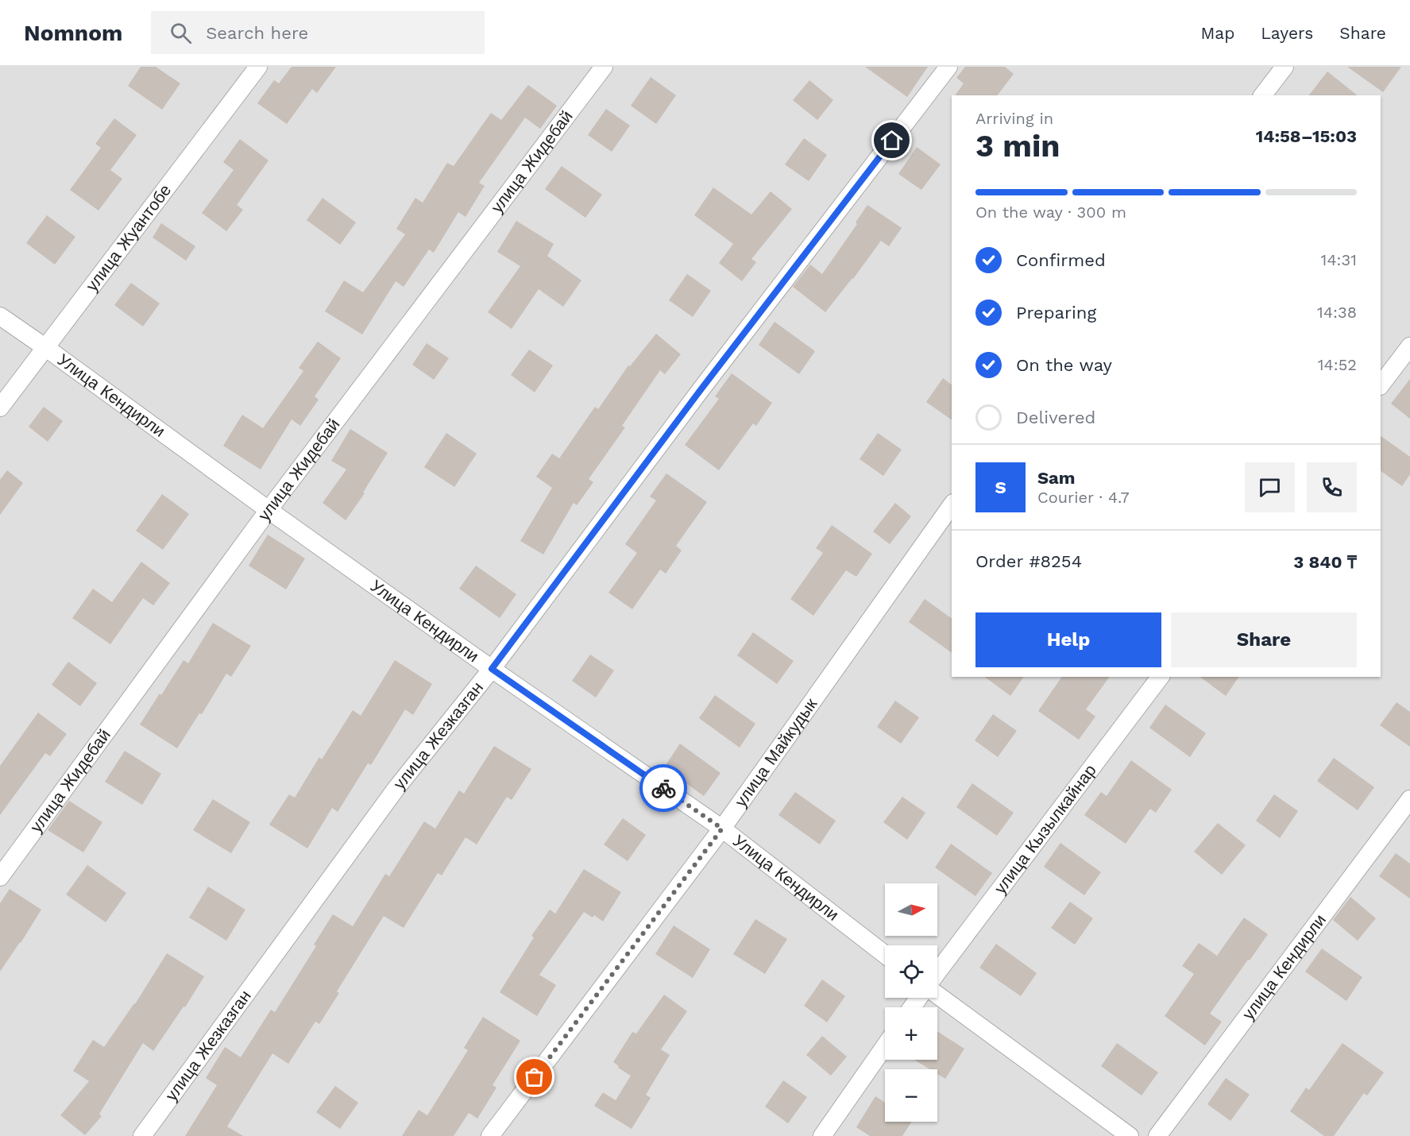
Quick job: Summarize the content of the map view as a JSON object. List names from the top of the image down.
{
  "streets": {
    "street": [
      "улица Жидебай",
      "улица Жуантобе",
      "Улица Кендирли",
      "улица Жезказган",
      "улица Майкудык",
      "улица Кызылкайнар",
      "улица Кендирли"
    ]
  },
  "crossings": [
    ["улица Жидебай", "Улица Кендирли"],
    ["улица Жуантобе", "Улица Кендирли"],
    ["Улица Кендирли", "улица Жезказган"],
    ["Улица Кендирли", "улица Майкудык"]
  ],
  "north": "right",
  "page": {
    "header": "Nomnom",
    "search": "Search here",
    "nav": ["Map", "Layers", "Share"],
    "heading": ["3 min", "Arriving in", "14:58–15:03"],
    "panel": [
      "Sam",
      "Courier · 4.7",
      "Order #8254",
      "3 840 ₸"
    ],
    "bar": "On the way · 300 m",
    "list": [
      ["Confirmed", "14:31"],
      ["Preparing", "14:38"],
      ["On the way", "14:52"],
      "Delivered"
    ],
    "round": "S",
    "buttons": ["Help", "Share"],
    "map_buttons": ["+", "−"]
  }
}
